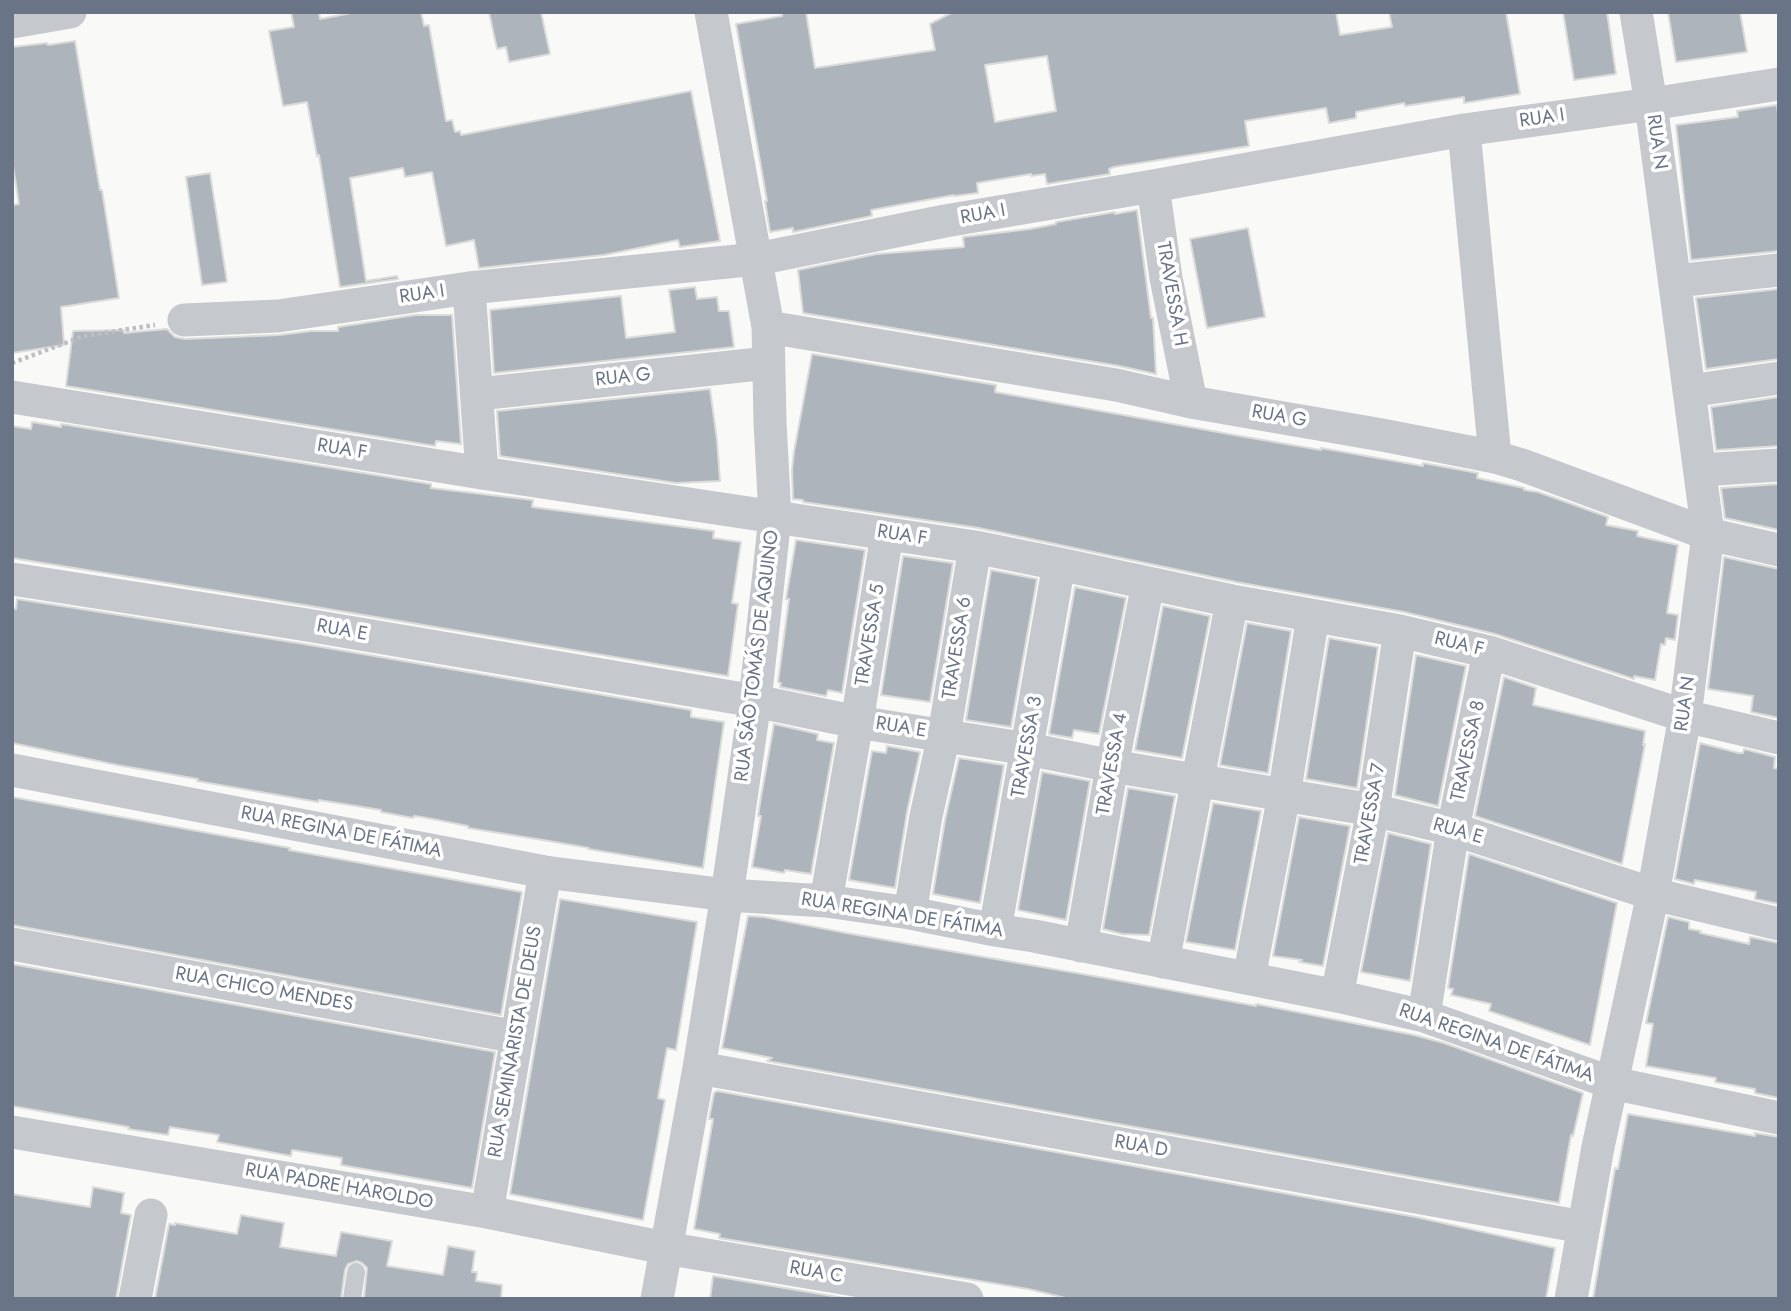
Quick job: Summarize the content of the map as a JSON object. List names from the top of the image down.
{
  "streets": {
    "street": [
      "RUA I",
      "RUA N",
      "TRAVESSA H",
      "RUA G",
      "RUA F",
      "RUA E",
      "TRAVESSA 5",
      "TRAVESSA 6",
      "RUA SÃO TOMÁS DE AQUINO",
      "TRAVESSA 3",
      "TRAVESSA 8",
      "TRAVESSA 4",
      "TRAVESSA 7",
      "RUA REGINA DE FÁTIMA",
      "RUA CHICO MENDES",
      "RUA SEMINARISTA DE DEUS",
      "RUA D",
      "RUA PADRE HAROLDO",
      "RUA C"
    ]
  },
  "crossings": [
    ["RUA I", "RUA N"],
    ["RUA I", "TRAVESSA H"],
    ["RUA I", "RUA SÃO TOMÁS DE AQUINO"],
    ["RUA N", "RUA G"],
    ["RUA N", "RUA F"],
    ["RUA N", "RUA E"],
    ["RUA N", "RUA REGINA DE FÁTIMA"],
    ["RUA N", "RUA D"],
    ["TRAVESSA H", "RUA G"],
    ["RUA G", "RUA SÃO TOMÁS DE AQUINO"],
    ["RUA F", "TRAVESSA 5"],
    ["RUA F", "TRAVESSA 6"],
    ["RUA F", "RUA SÃO TOMÁS DE AQUINO"],
    ["RUA F", "TRAVESSA 3"],
    ["RUA F", "TRAVESSA 8"],
    ["RUA F", "TRAVESSA 4"],
    ["RUA F", "TRAVESSA 7"],
    ["RUA E", "TRAVESSA 5"],
    ["RUA E", "TRAVESSA 6"],
    ["RUA E", "RUA SÃO TOMÁS DE AQUINO"],
    ["RUA E", "TRAVESSA 3"],
    ["RUA E", "TRAVESSA 8"],
    ["RUA E", "TRAVESSA 4"],
    ["RUA E", "TRAVESSA 7"],
    ["TRAVESSA 5", "RUA REGINA DE FÁTIMA"],
    ["TRAVESSA 6", "RUA REGINA DE FÁTIMA"],
    ["RUA SÃO TOMÁS DE AQUINO", "RUA REGINA DE FÁTIMA"],
    ["RUA SÃO TOMÁS DE AQUINO", "RUA D"],
    ["RUA SÃO TOMÁS DE AQUINO", "RUA PADRE HAROLDO"],
    ["RUA SÃO TOMÁS DE AQUINO", "RUA C"],
    ["TRAVESSA 3", "RUA REGINA DE FÁTIMA"],
    ["TRAVESSA 8", "RUA REGINA DE FÁTIMA"],
    ["TRAVESSA 4", "RUA REGINA DE FÁTIMA"],
    ["TRAVESSA 7", "RUA REGINA DE FÁTIMA"],
    ["RUA REGINA DE FÁTIMA", "RUA SEMINARISTA DE DEUS"],
    ["RUA CHICO MENDES", "RUA SEMINARISTA DE DEUS"],
    ["RUA SEMINARISTA DE DEUS", "RUA PADRE HAROLDO"],
    ["RUA PADRE HAROLDO", "RUA C"]
  ]
}
